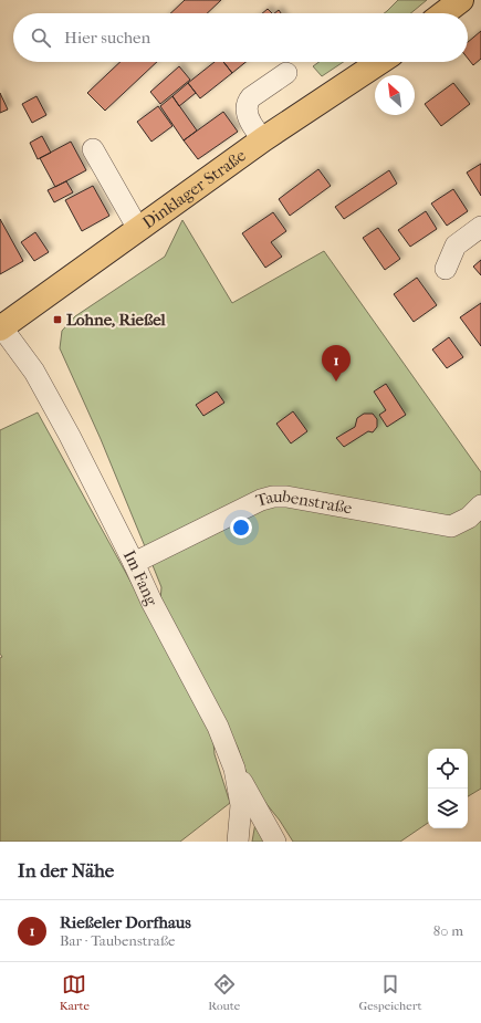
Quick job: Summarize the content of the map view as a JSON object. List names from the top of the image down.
{
  "streets": {
    "main road": ["Dinklager Straße"],
    "street": ["Taubenstraße", "Im Fang"]
  },
  "crossings": [
    ["Dinklager Straße", "Im Fang"],
    ["Taubenstraße", "Im Fang"]
  ],
  "places": {
    "transit": ["Lohne, Rießel"]
  },
  "north": "top left",
  "page": {
    "search": "Hier suchen",
    "pins": "1",
    "heading": "In der Nähe",
    "list": [
      {
        "mark": "1",
        "name": "Rießeler Dorfhaus",
        "note": "Bar · Taubenstraße",
        "value": "80 m"
      }
    ],
    "nav": ["Karte", "Route", "Gespeichert"]
  }
}
